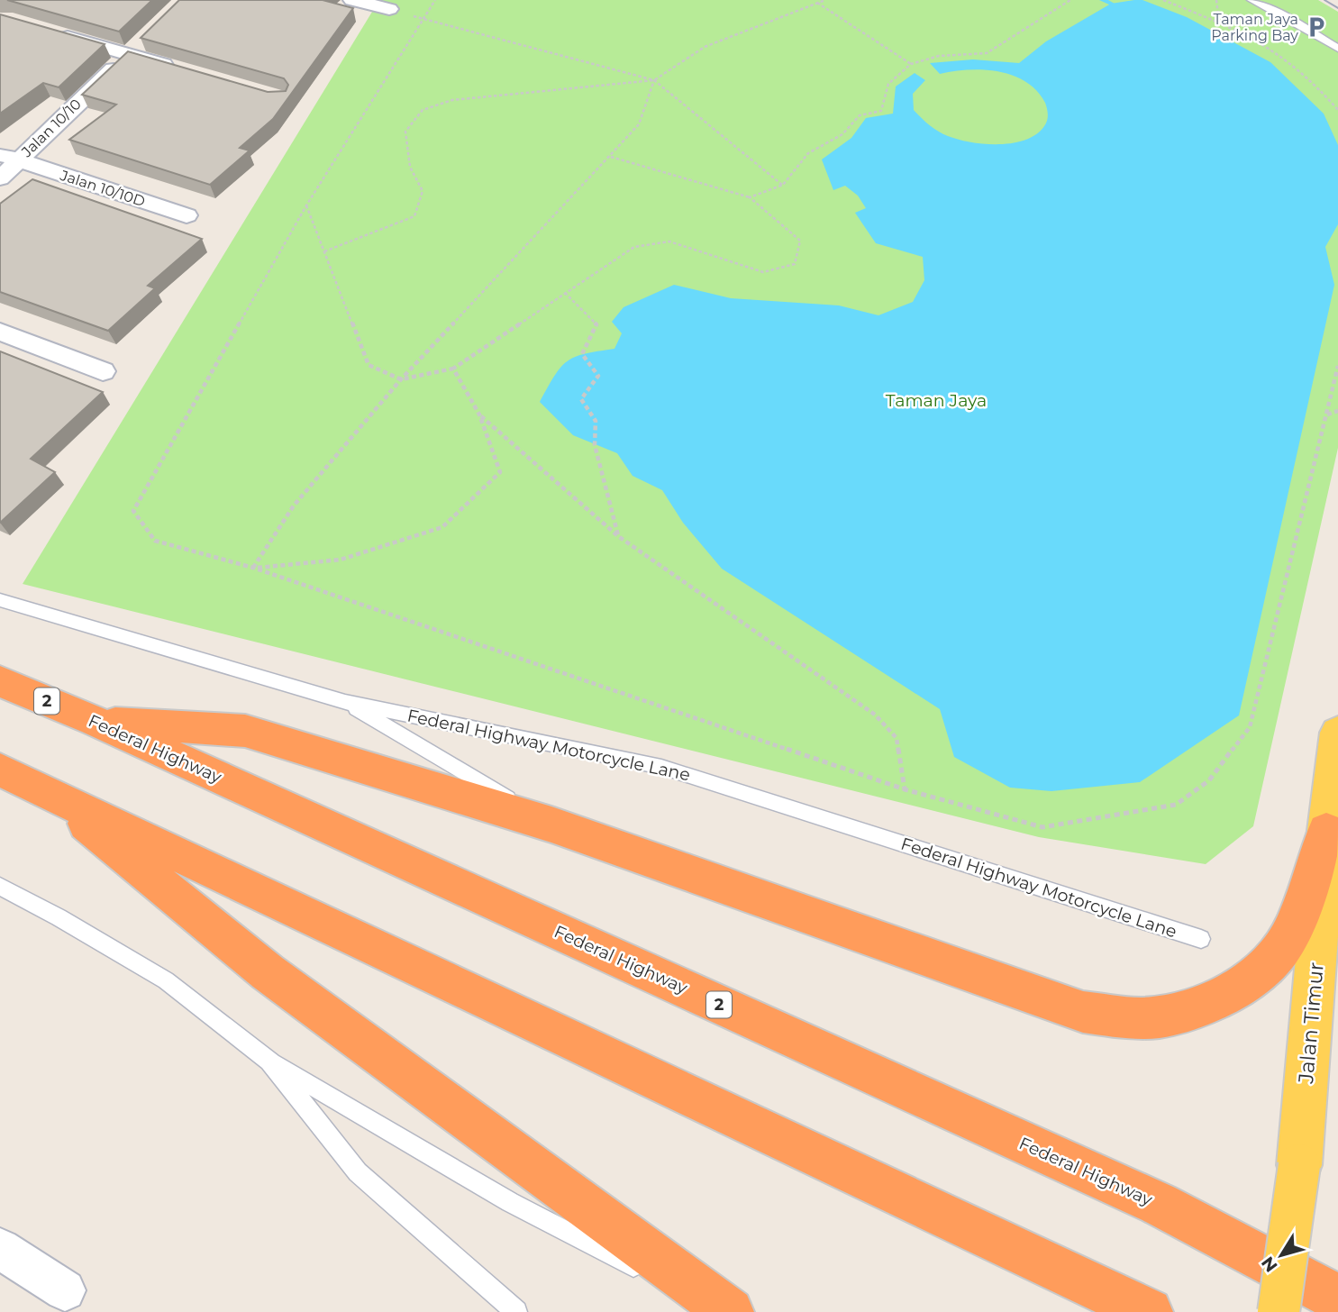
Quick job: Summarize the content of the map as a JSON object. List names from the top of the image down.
{
  "streets": {
    "highway": ["2", "Federal Highway"],
    "main road": ["Jalan Timur"],
    "street": ["Jalan 10/10", "Jalan 10/10D"],
    "lane": ["Federal Highway Motorcycle Lane"]
  },
  "crossings": [
    ["Jalan 10/10", "Jalan 10/10D"]
  ],
  "parks": ["Taman Jaya"],
  "places": {
    "parking": ["Taman Jaya Parking Bay"]
  },
  "north": "bottom left"
}
